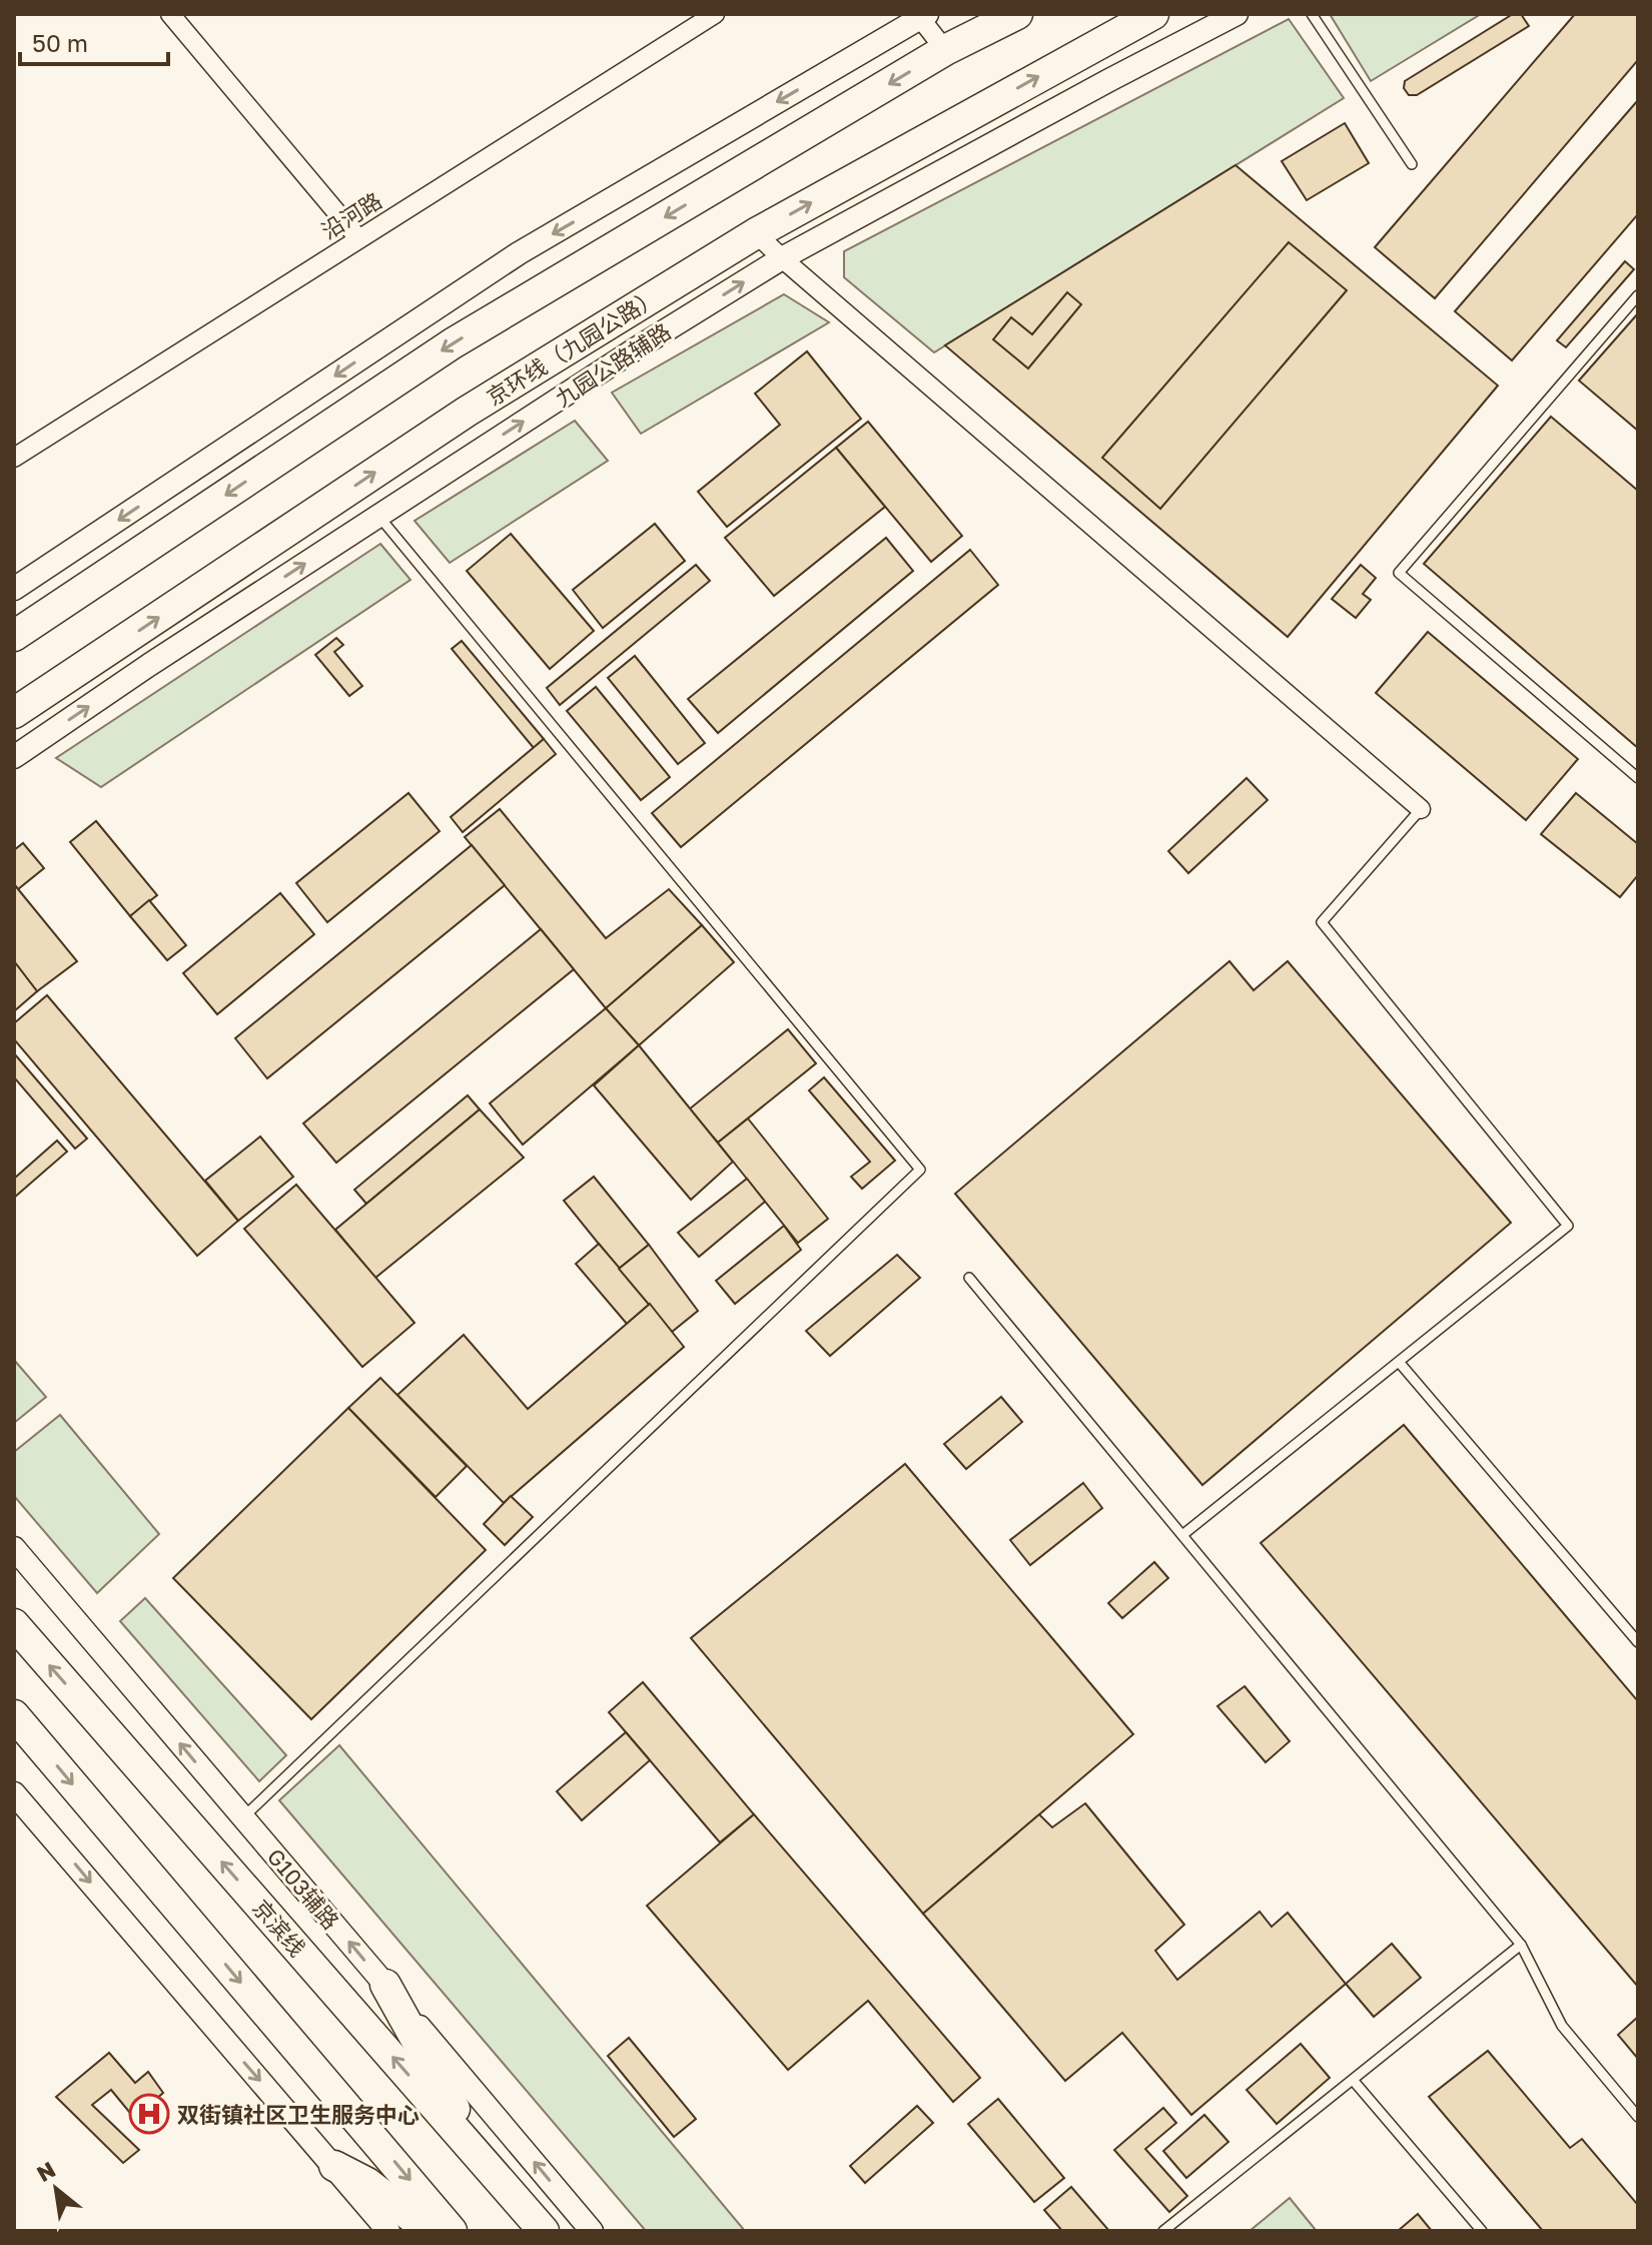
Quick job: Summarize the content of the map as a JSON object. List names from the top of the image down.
{
  "streets": {
    "highway": ["京环线（九园公路）", "京滨线"],
    "street": ["沿河路", "九园公路辅路", "G103辅路"]
  },
  "places": {
    "hospital": ["双街镇社区卫生服务中心"]
  },
  "scale_bar": "50 m",
  "north": "top left"
}
